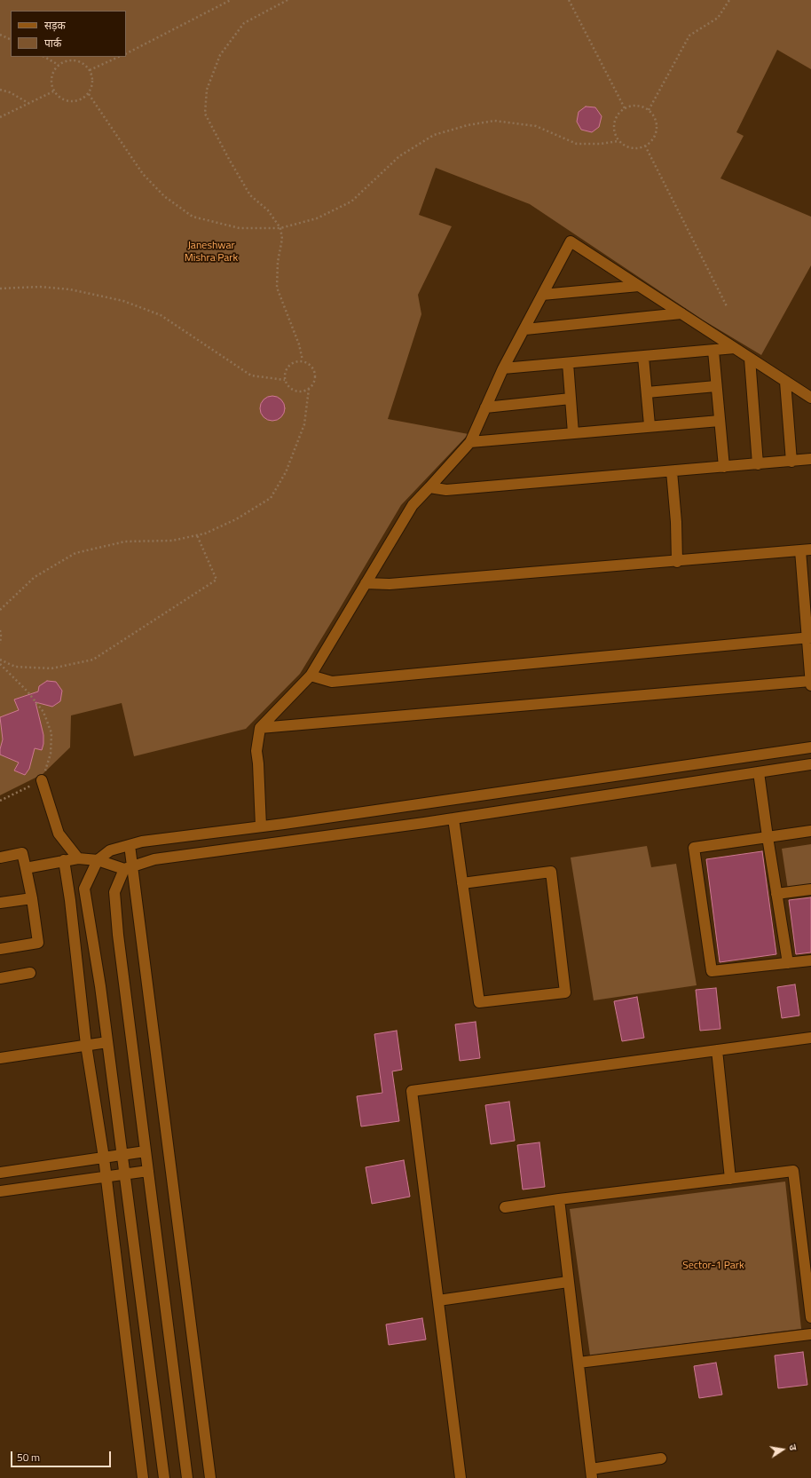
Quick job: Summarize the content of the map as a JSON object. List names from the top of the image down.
{
  "parks": ["Janeshwar Mishra Park", "Sector-1 Park"],
  "legend": ["सड़क", "पार्क"],
  "scale_bar": "50 m",
  "north": "right"
}
